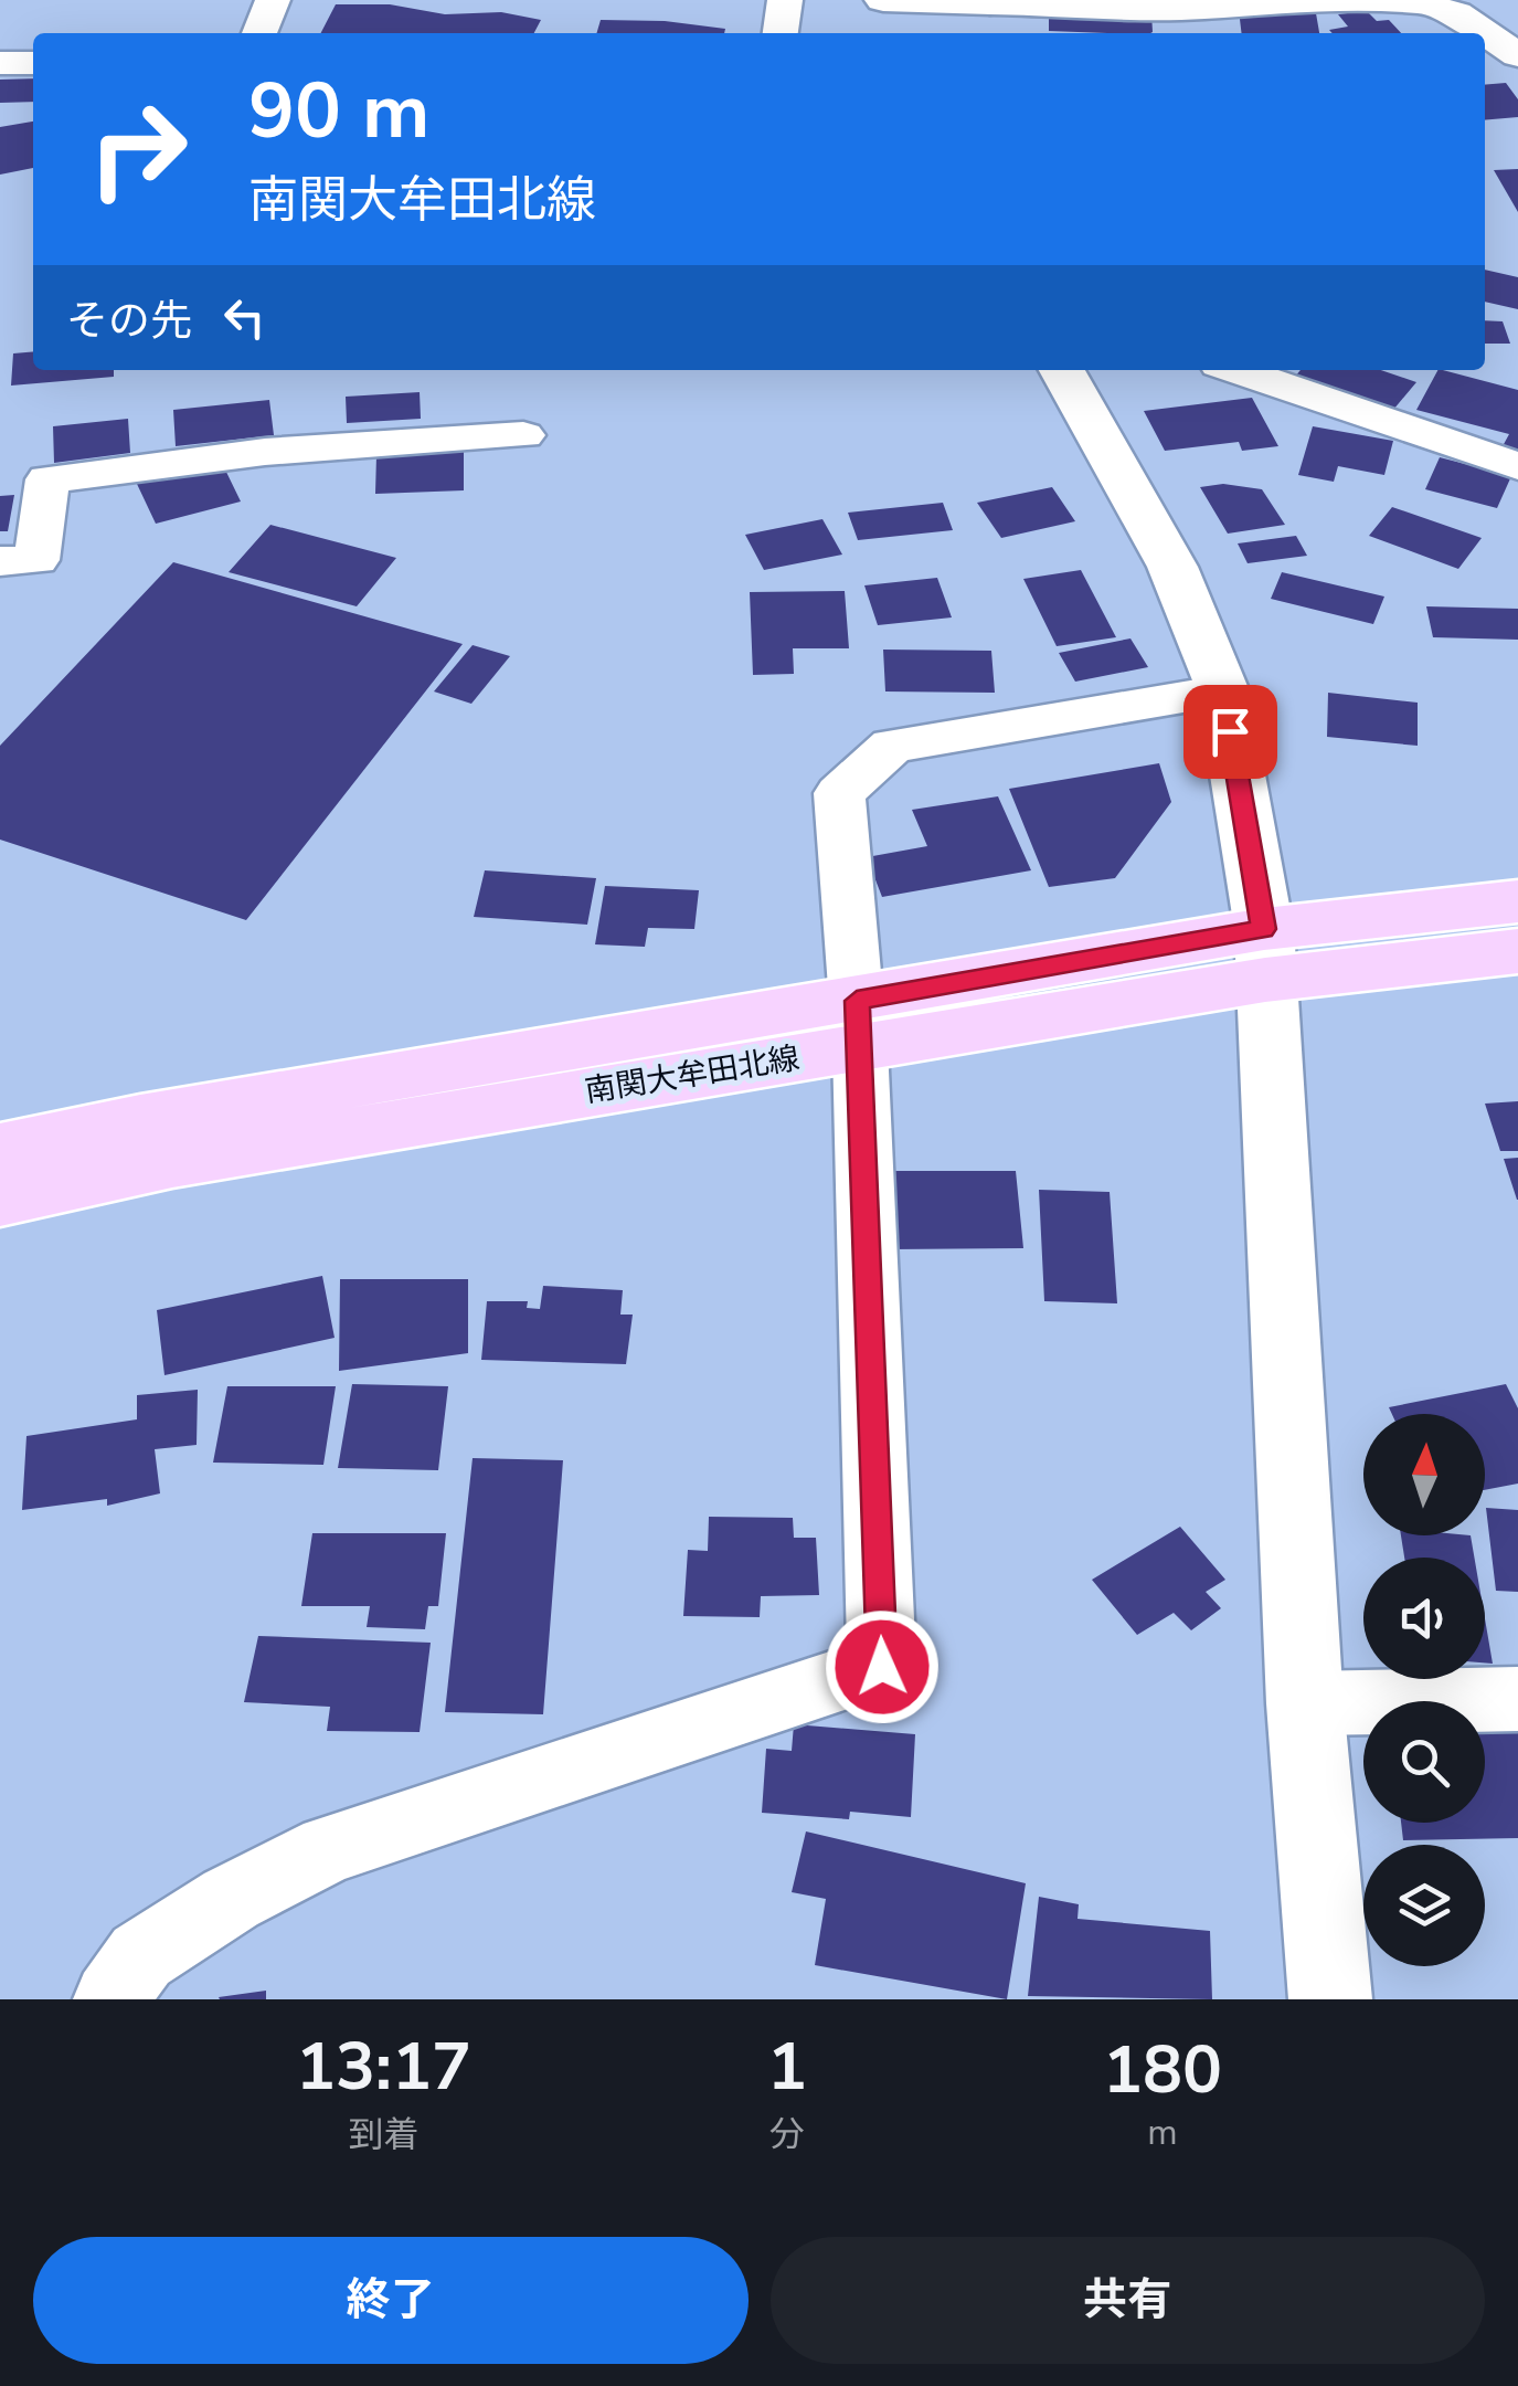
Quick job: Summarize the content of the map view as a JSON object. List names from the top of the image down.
{
  "streets": {
    "main road": ["南関大牟田北線"]
  },
  "north": "top",
  "page": {
    "turn": ["90 m", "南関大牟田北線"],
    "then": "その先",
    "eta": [
      "13:17",
      "到着",
      "1",
      "分",
      "180",
      "m"
    ],
    "buttons": ["終了", "共有"]
  }
}
